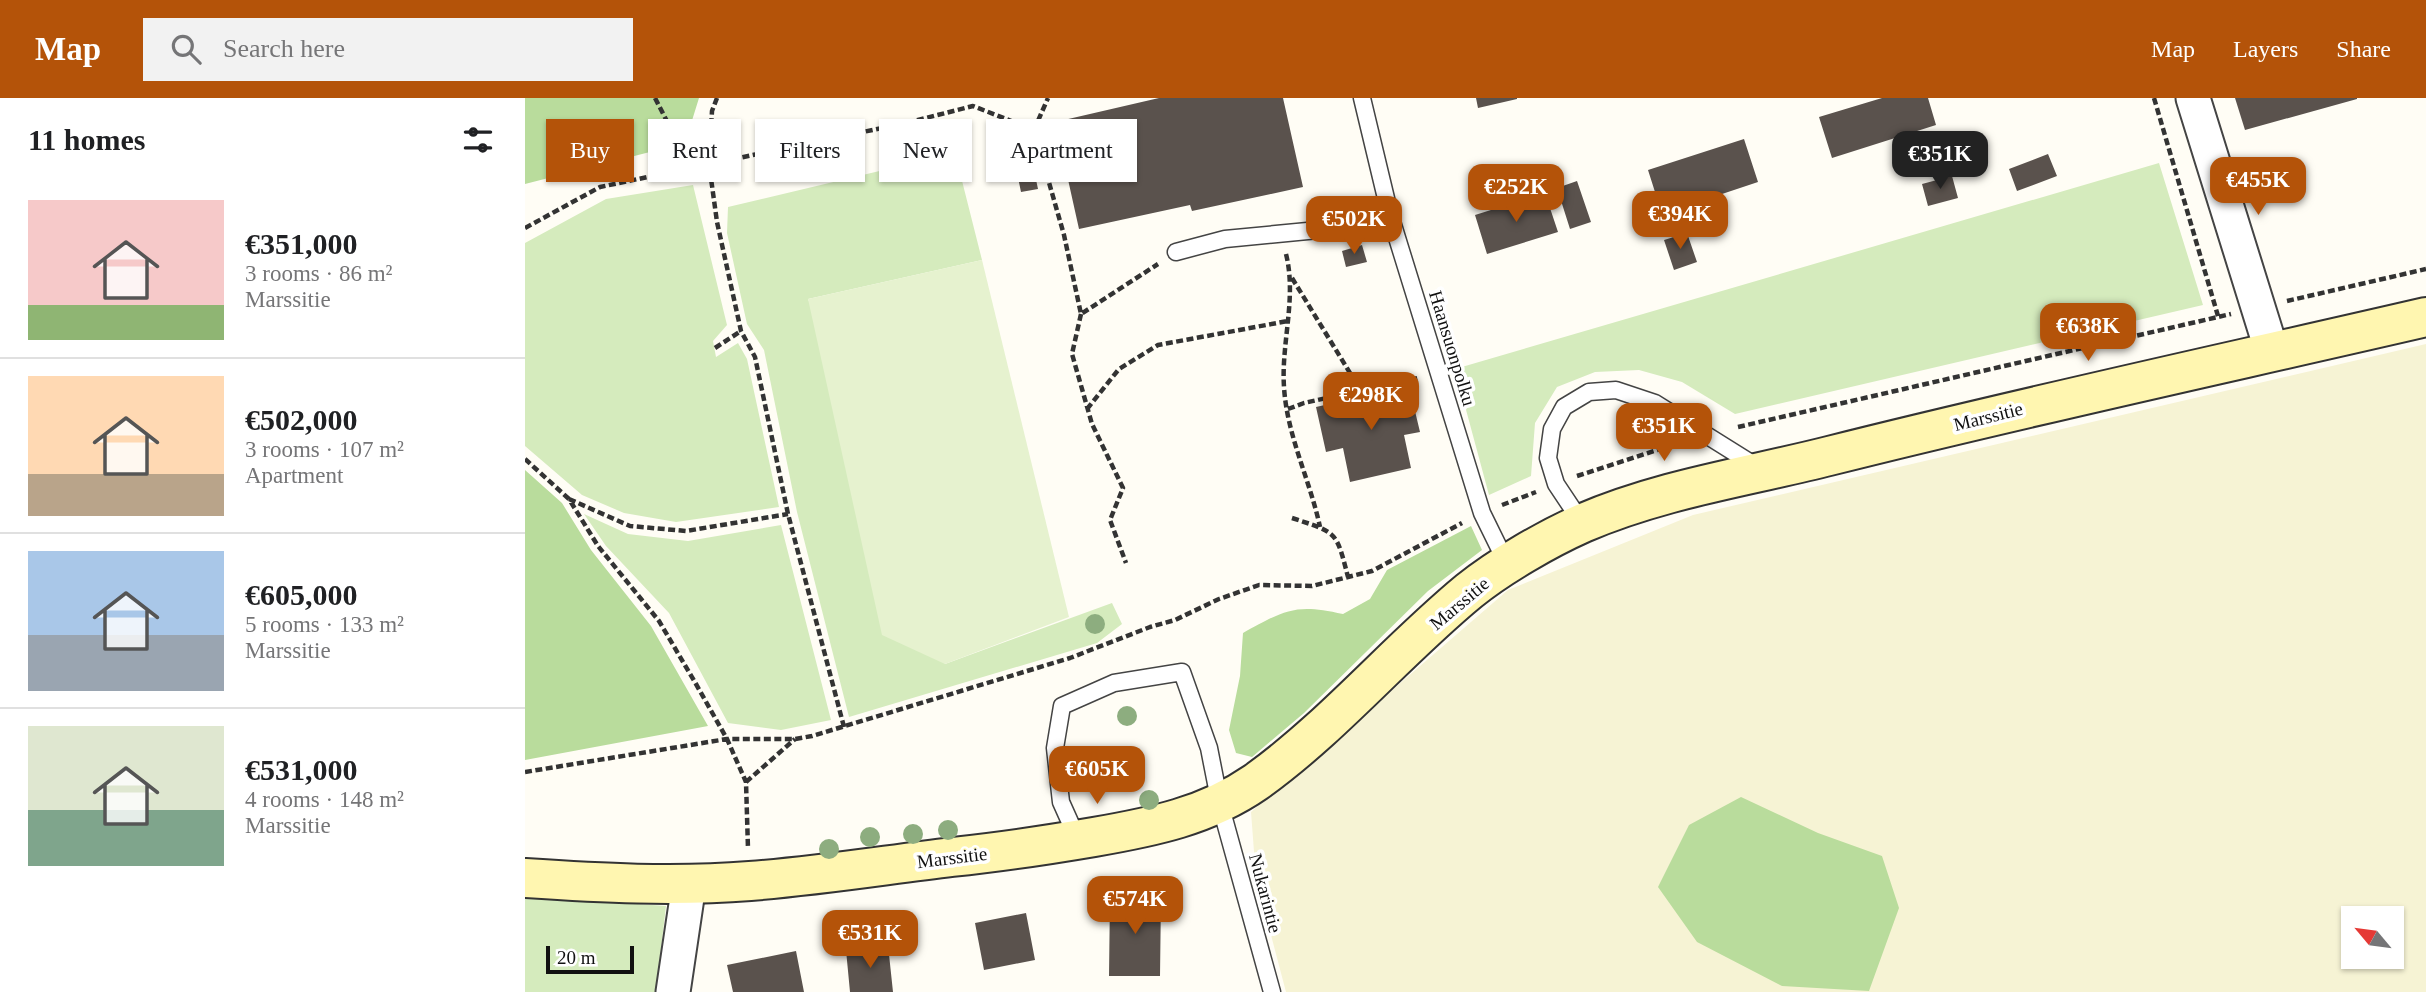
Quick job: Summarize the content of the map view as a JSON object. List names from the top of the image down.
{
  "streets": {
    "main road": ["Marssitie"],
    "lane": ["Haansuonpolku", "Nukarintie"]
  },
  "crossings": [
    ["Haansuonpolku", "Marssitie"],
    ["Marssitie", "Nukarintie"]
  ],
  "scale_bar": "20 m",
  "north": "top left",
  "page": {
    "header": "Map",
    "search": "Search here",
    "nav": ["Map", "Layers", "Share"],
    "heading": "11 homes",
    "chip": [
      "Buy",
      "Rent",
      "Filters",
      "New",
      "Apartment"
    ],
    "price": [
      "€351K",
      "€455K",
      "€252K",
      "€394K",
      "€502K",
      "€638K",
      "€298K",
      "€351K",
      "€605K",
      "€574K",
      "€531K"
    ],
    "list": [
      {
        "name": "€351,000",
        "note": "3 rooms · 86 m² · Marssitie"
      },
      {
        "name": "€502,000",
        "note": "3 rooms · 107 m² · Apartment"
      },
      {
        "name": "€605,000",
        "note": "5 rooms · 133 m² · Marssitie"
      },
      {
        "name": "€531,000",
        "note": "4 rooms · 148 m² · Marssitie"
      }
    ],
    "scale": "20 m"
  }
}
